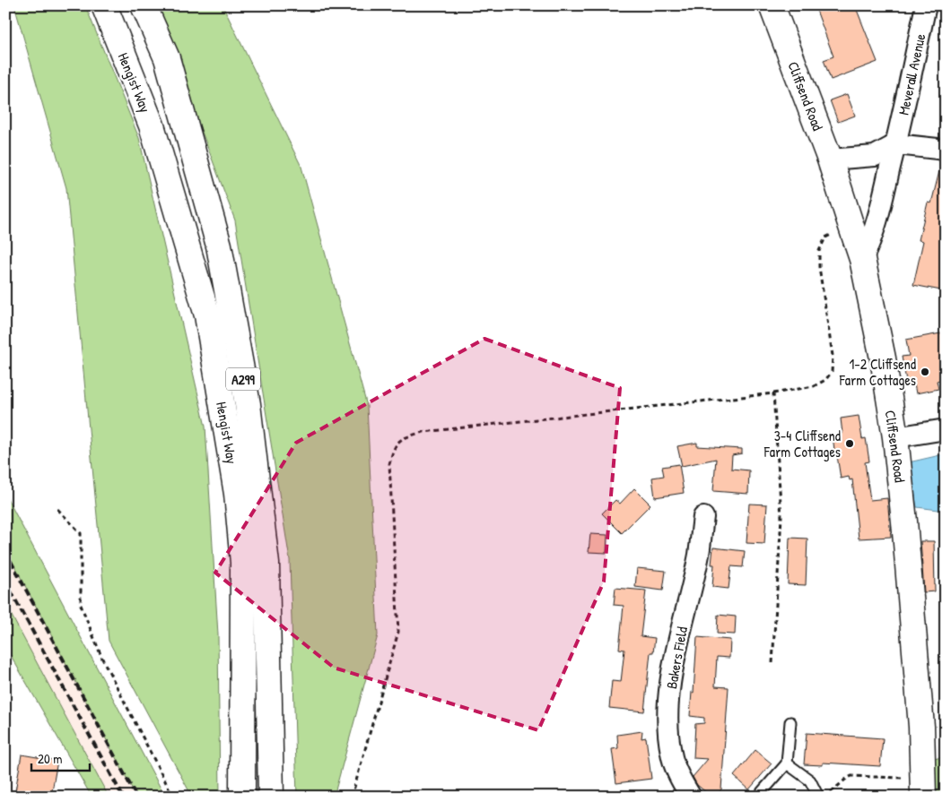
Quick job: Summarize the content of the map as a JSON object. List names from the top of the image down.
{
  "streets": {
    "main road": ["Hengist Way", "Cliffsend Road", "A299"],
    "street": ["Meverall Avenue", "Bakers Field"]
  },
  "crossings": [
    ["Meverall Avenue", "Cliffsend Road"]
  ],
  "places": ["1-2 Cliffsend Farm Cottages", "3-4 Cliffsend Farm Cottages"],
  "scale_bar": "20 m"
}
